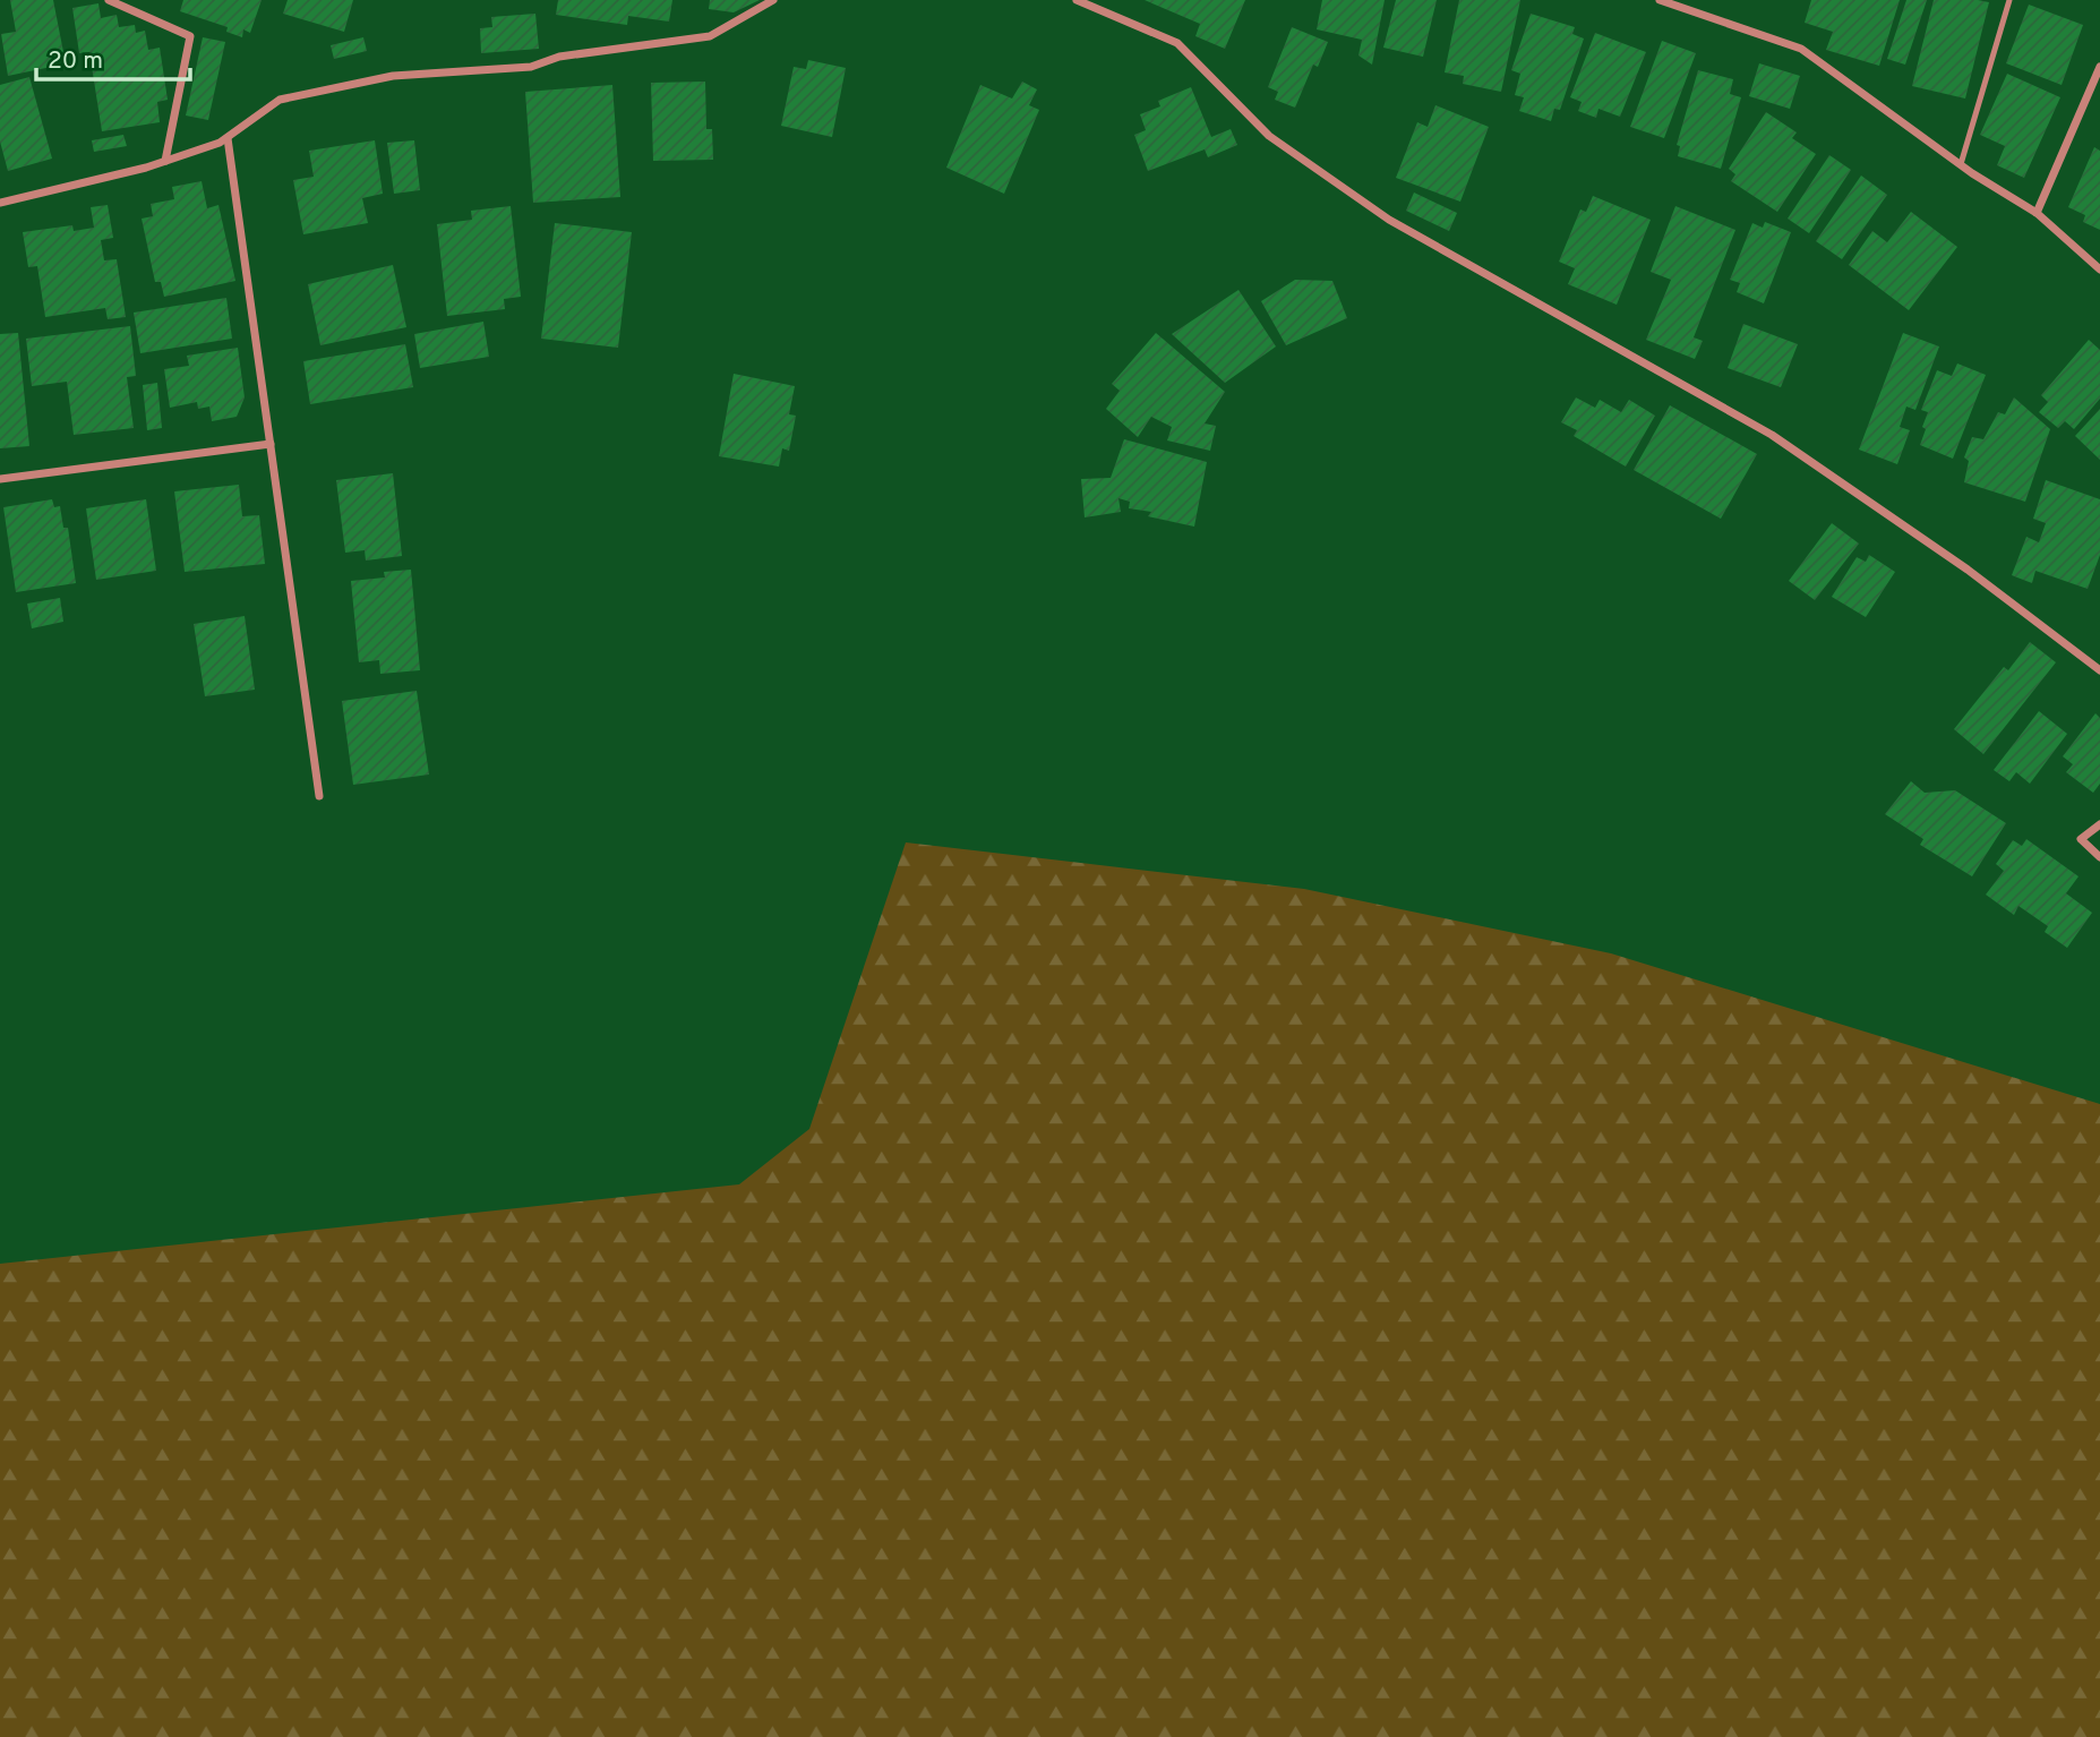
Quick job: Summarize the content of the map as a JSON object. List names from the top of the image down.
{
  "scale_bar": "20 m"
}
